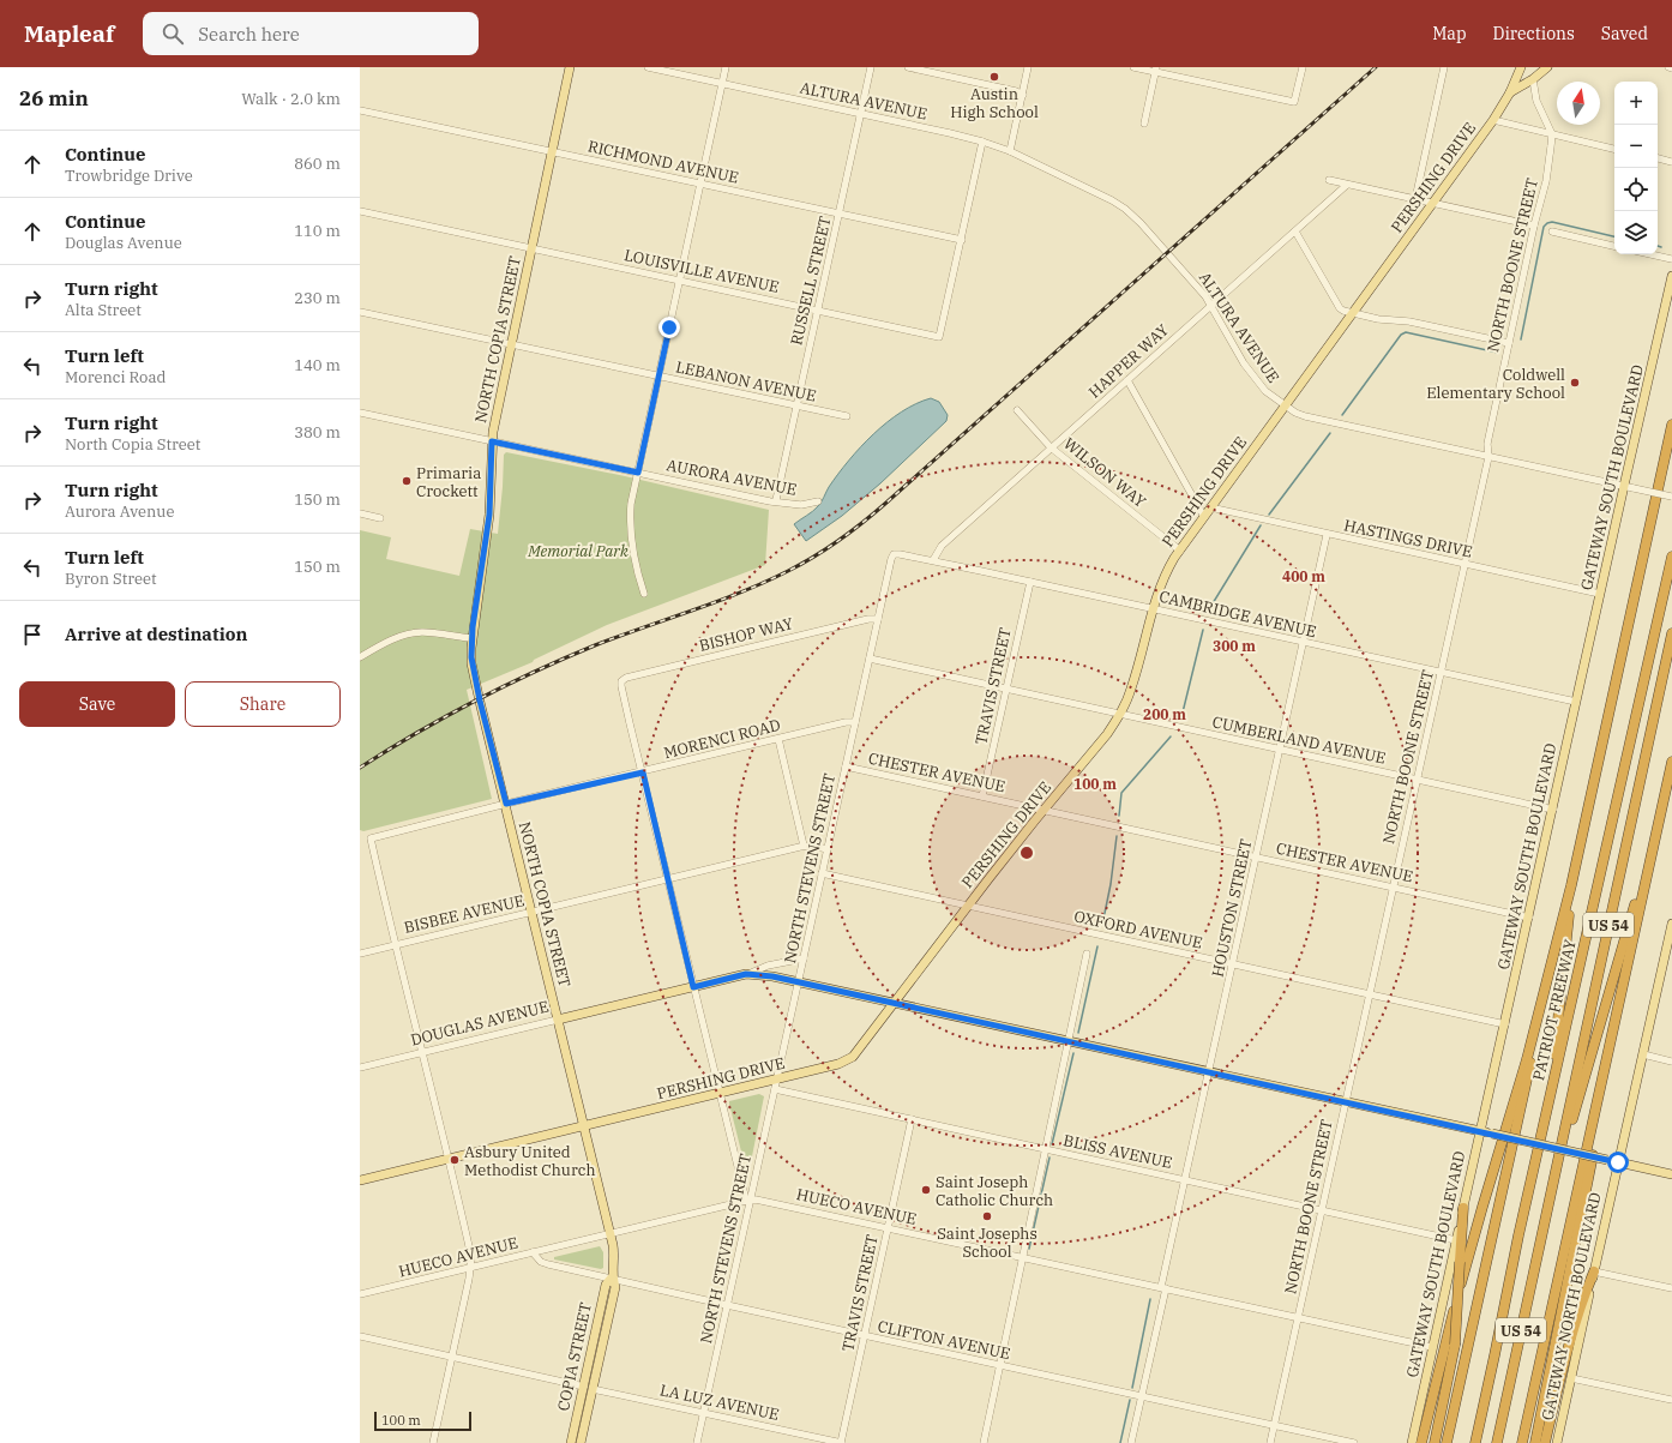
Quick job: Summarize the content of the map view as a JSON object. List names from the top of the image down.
{
  "streets": {
    "highway": ["US 54", "PATRIOT FREEWAY"],
    "main road": [
      "PERSHING DRIVE",
      "NORTH COPIA STREET",
      "GATEWAY SOUTH BOULEVARD",
      "DOUGLAS AVENUE",
      "GATEWAY NORTH BOULEVARD",
      "COPIA STREET"
    ],
    "street": [
      "ALTURA AVENUE",
      "RICHMOND AVENUE",
      "NORTH BOONE STREET",
      "LOUISVILLE AVENUE",
      "RUSSELL STREET",
      "HAPPER WAY",
      "LEBANON AVENUE",
      "WILSON WAY",
      "AURORA AVENUE",
      "HASTINGS DRIVE",
      "CAMBRIDGE AVENUE",
      "BISHOP WAY",
      "TRAVIS STREET",
      "MORENCI ROAD",
      "CUMBERLAND AVENUE",
      "CHESTER AVENUE",
      "NORTH STEVENS STREET",
      "HOUSTON STREET",
      "BISBEE AVENUE",
      "OXFORD AVENUE",
      "BLISS AVENUE",
      "HUECO AVENUE",
      "CLIFTON AVENUE",
      "LA LUZ AVENUE"
    ]
  },
  "crossings": [
    ["ALTURA AVENUE", "PERSHING DRIVE"],
    ["ALTURA AVENUE", "NORTH BOONE STREET"],
    ["ALTURA AVENUE", "RUSSELL STREET"],
    ["ALTURA AVENUE", "HAPPER WAY"],
    ["ALTURA AVENUE", "GATEWAY SOUTH BOULEVARD"],
    ["RICHMOND AVENUE", "LOUISVILLE AVENUE"],
    ["RICHMOND AVENUE", "RUSSELL STREET"],
    ["RICHMOND AVENUE", "NORTH COPIA STREET"],
    ["PERSHING DRIVE", "NORTH COPIA STREET"],
    ["PERSHING DRIVE", "WILSON WAY"],
    ["PERSHING DRIVE", "HASTINGS DRIVE"],
    ["PERSHING DRIVE", "CAMBRIDGE AVENUE"],
    ["PERSHING DRIVE", "CUMBERLAND AVENUE"],
    ["PERSHING DRIVE", "CHESTER AVENUE"],
    ["PERSHING DRIVE", "NORTH STEVENS STREET"],
    ["PERSHING DRIVE", "OXFORD AVENUE"],
    ["PERSHING DRIVE", "DOUGLAS AVENUE"],
    ["PERSHING DRIVE", "COPIA STREET"],
    ["NORTH BOONE STREET", "HASTINGS DRIVE"],
    ["NORTH BOONE STREET", "CAMBRIDGE AVENUE"],
    ["NORTH BOONE STREET", "CUMBERLAND AVENUE"],
    ["NORTH BOONE STREET", "CHESTER AVENUE"],
    ["NORTH BOONE STREET", "OXFORD AVENUE"],
    ["NORTH BOONE STREET", "DOUGLAS AVENUE"],
    ["NORTH BOONE STREET", "BLISS AVENUE"],
    ["NORTH BOONE STREET", "HUECO AVENUE"],
    ["NORTH BOONE STREET", "CLIFTON AVENUE"],
    ["LOUISVILLE AVENUE", "RUSSELL STREET"],
    ["LOUISVILLE AVENUE", "NORTH COPIA STREET"],
    ["RUSSELL STREET", "LEBANON AVENUE"],
    ["RUSSELL STREET", "AURORA AVENUE"],
    ["NORTH COPIA STREET", "LEBANON AVENUE"],
    ["NORTH COPIA STREET", "AURORA AVENUE"],
    ["NORTH COPIA STREET", "MORENCI ROAD"],
    ["NORTH COPIA STREET", "BISBEE AVENUE"],
    ["NORTH COPIA STREET", "DOUGLAS AVENUE"],
    ["NORTH COPIA STREET", "COPIA STREET"],
    ["HAPPER WAY", "WILSON WAY"],
    ["HAPPER WAY", "CAMBRIDGE AVENUE"],
    ["GATEWAY SOUTH BOULEVARD", "HASTINGS DRIVE"],
    ["GATEWAY SOUTH BOULEVARD", "CAMBRIDGE AVENUE"],
    ["GATEWAY SOUTH BOULEVARD", "CUMBERLAND AVENUE"],
    ["GATEWAY SOUTH BOULEVARD", "CHESTER AVENUE"],
    ["GATEWAY SOUTH BOULEVARD", "OXFORD AVENUE"],
    ["GATEWAY SOUTH BOULEVARD", "DOUGLAS AVENUE"],
    ["GATEWAY SOUTH BOULEVARD", "BLISS AVENUE"],
    ["GATEWAY SOUTH BOULEVARD", "HUECO AVENUE"],
    ["HASTINGS DRIVE", "HOUSTON STREET"],
    ["CAMBRIDGE AVENUE", "TRAVIS STREET"],
    ["CAMBRIDGE AVENUE", "NORTH STEVENS STREET"],
    ["CAMBRIDGE AVENUE", "HOUSTON STREET"],
    ["BISHOP WAY", "MORENCI ROAD"],
    ["BISHOP WAY", "NORTH STEVENS STREET"],
    ["TRAVIS STREET", "CUMBERLAND AVENUE"],
    ["TRAVIS STREET", "CHESTER AVENUE"],
    ["TRAVIS STREET", "BLISS AVENUE"],
    ["TRAVIS STREET", "HUECO AVENUE"],
    ["TRAVIS STREET", "CLIFTON AVENUE"],
    ["TRAVIS STREET", "LA LUZ AVENUE"],
    ["MORENCI ROAD", "NORTH STEVENS STREET"],
    ["MORENCI ROAD", "BISBEE AVENUE"],
    ["CUMBERLAND AVENUE", "NORTH STEVENS STREET"],
    ["CUMBERLAND AVENUE", "HOUSTON STREET"],
    ["CHESTER AVENUE", "NORTH STEVENS STREET"],
    ["CHESTER AVENUE", "HOUSTON STREET"],
    ["NORTH STEVENS STREET", "BISBEE AVENUE"],
    ["NORTH STEVENS STREET", "OXFORD AVENUE"],
    ["NORTH STEVENS STREET", "DOUGLAS AVENUE"],
    ["NORTH STEVENS STREET", "BLISS AVENUE"],
    ["NORTH STEVENS STREET", "HUECO AVENUE"],
    ["NORTH STEVENS STREET", "CLIFTON AVENUE"],
    ["NORTH STEVENS STREET", "LA LUZ AVENUE"],
    ["HOUSTON STREET", "OXFORD AVENUE"],
    ["HOUSTON STREET", "DOUGLAS AVENUE"],
    ["HOUSTON STREET", "BLISS AVENUE"],
    ["HOUSTON STREET", "HUECO AVENUE"],
    ["HOUSTON STREET", "CLIFTON AVENUE"],
    ["DOUGLAS AVENUE", "GATEWAY NORTH BOULEVARD"],
    ["HUECO AVENUE", "CLIFTON AVENUE"],
    ["HUECO AVENUE", "COPIA STREET"],
    ["CLIFTON AVENUE", "COPIA STREET"],
    ["COPIA STREET", "LA LUZ AVENUE"]
  ],
  "parks": ["Memorial Park"],
  "places": [
    "Austin High School",
    "Coldwell Elementary School",
    "Primaria Crockett",
    "Asbury United Methodist Church",
    "Saint Joseph Catholic Church",
    "Saint Josephs School"
  ],
  "scale_bar": "100 m",
  "north": "top",
  "page": {
    "header": "Mapleaf",
    "search": "Search here",
    "nav": ["Map", "Directions", "Saved"],
    "heading": ["26 min", "Walk · 2.0 km"],
    "map_buttons": ["+", "−"],
    "list": [
      ["Continue", "Trowbridge Drive", "860 m"],
      ["Continue", "Douglas Avenue", "110 m"],
      ["Turn right", "Alta Street", "230 m"],
      ["Turn left", "Morenci Road", "140 m"],
      ["Turn right", "North Copia Street", "380 m"],
      ["Turn right", "Aurora Avenue", "150 m"],
      ["Turn left", "Byron Street", "150 m"],
      "Arrive at destination"
    ],
    "buttons": ["Save", "Share"],
    "scale": "100 m"
  },
  "rings": [
    "400 m",
    "300 m",
    "200 m",
    "100 m"
  ]
}
